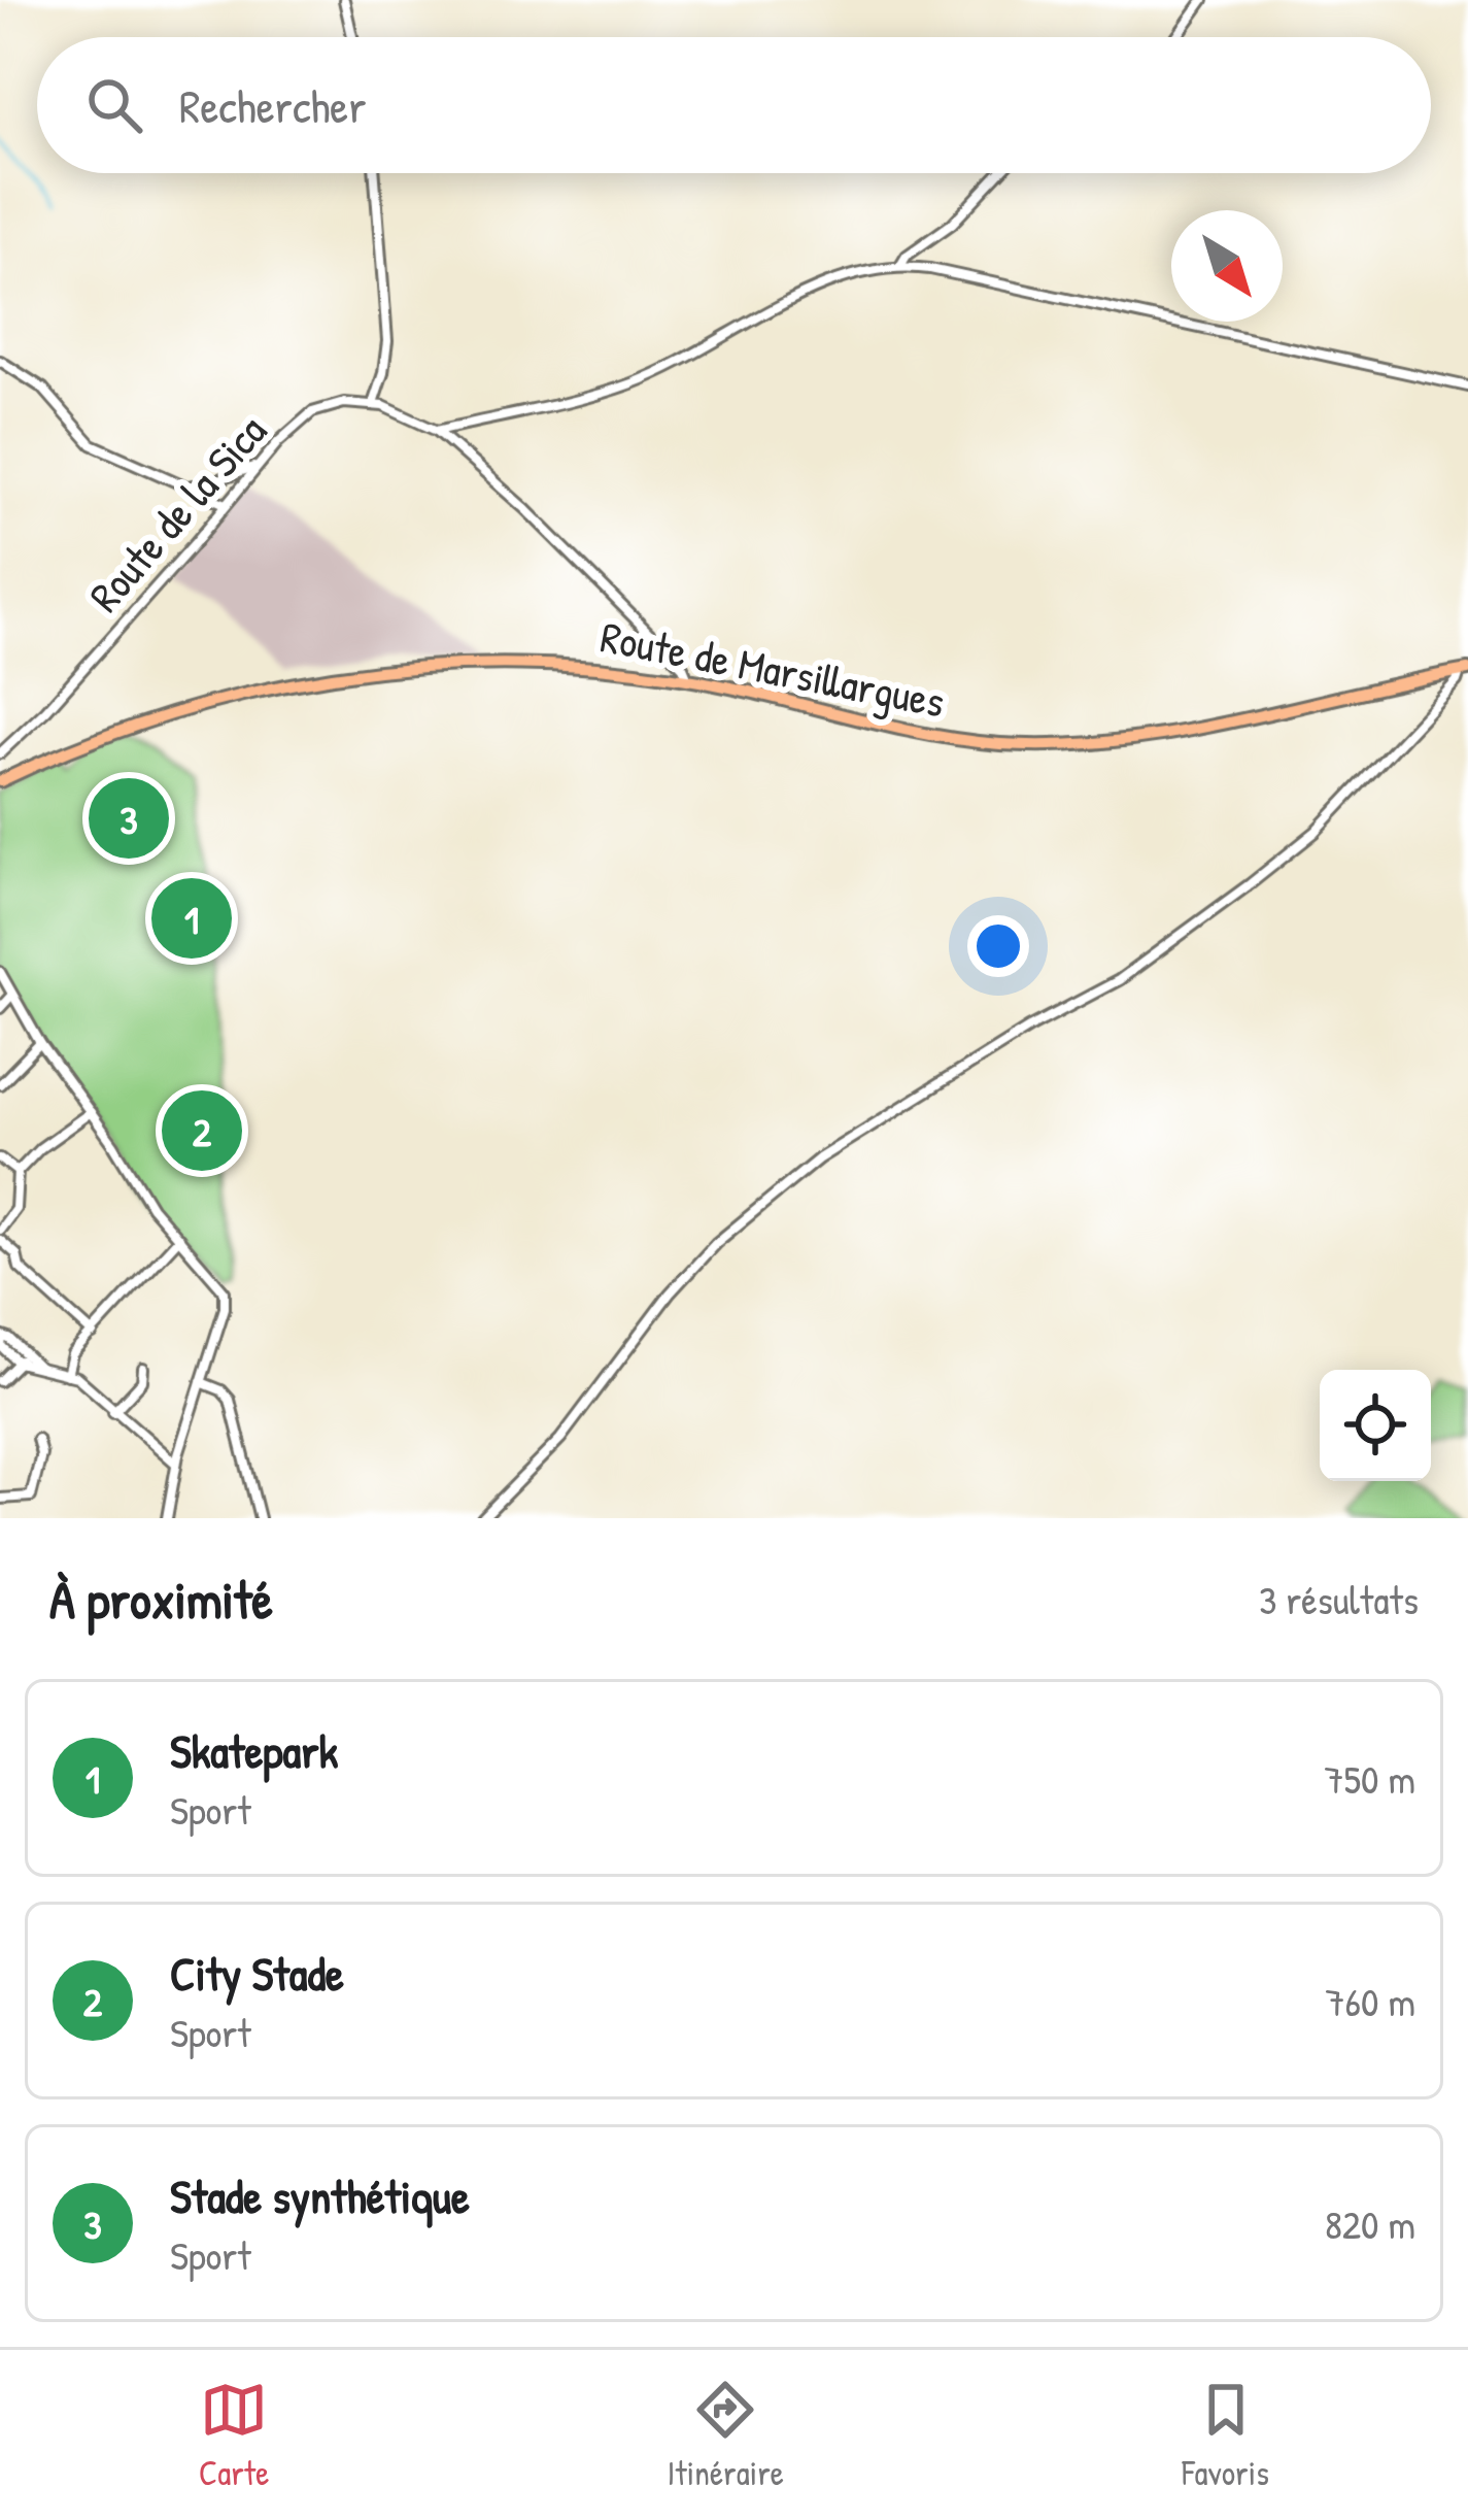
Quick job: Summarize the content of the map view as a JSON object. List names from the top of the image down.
{
  "streets": {
    "main road": ["Route de Marsillargues"],
    "street": ["Route de la Sica"]
  },
  "crossings": [
    ["Route de la Sica", "Route de Marsillargues"]
  ],
  "north": "bottom right",
  "page": {
    "search": "Rechercher",
    "pins": ["3", "1", "2"],
    "heading": ["À proximité", "3 résultats"],
    "list": [
      {
        "mark": "1",
        "name": "Skatepark",
        "note": "Sport",
        "value": "750 m"
      },
      {
        "mark": "2",
        "name": "City Stade",
        "note": "Sport",
        "value": "760 m"
      },
      {
        "mark": "3",
        "name": "Stade synthétique",
        "note": "Sport",
        "value": "820 m"
      }
    ],
    "nav": ["Carte", "Itinéraire", "Favoris"]
  }
}
